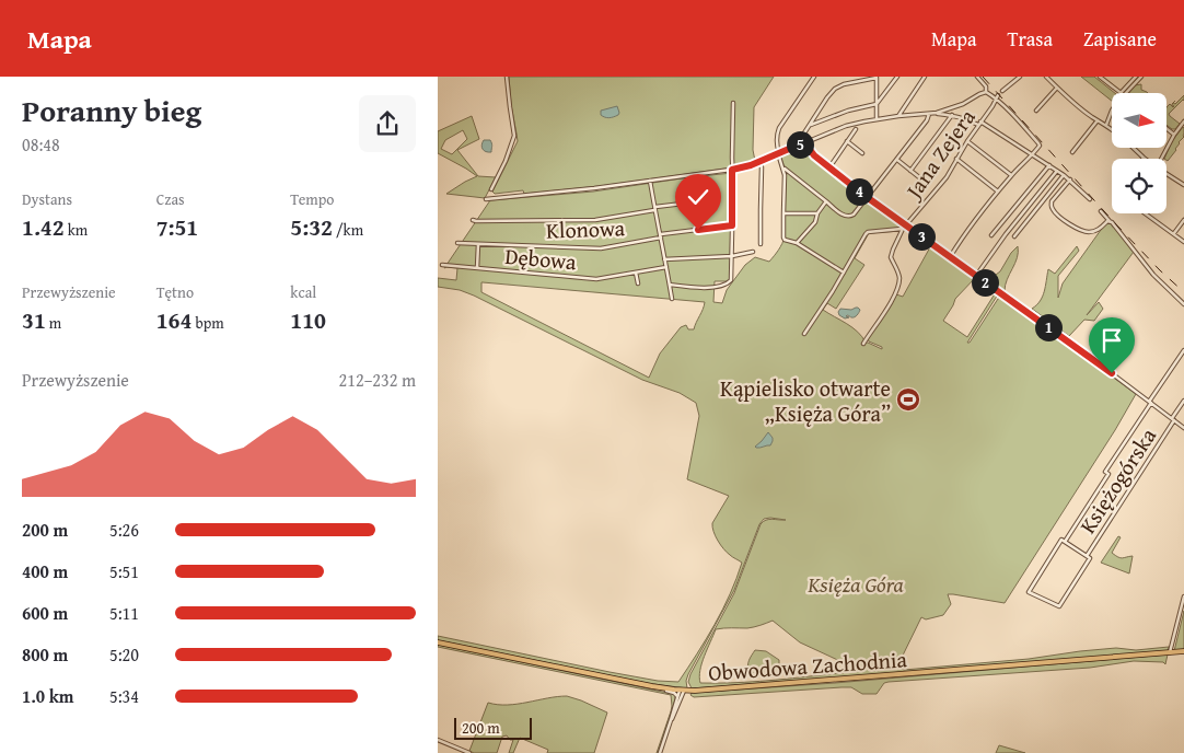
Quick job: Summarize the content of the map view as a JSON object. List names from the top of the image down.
{
  "streets": {
    "main road": ["Obwodowa Zachodnia"],
    "street": [
      "Jana Zejera",
      "Klonowa",
      "Dębowa",
      "Księżogórska"
    ]
  },
  "crossings": [
    ["Jana Zejera", "Księżogórska"]
  ],
  "parks": ["Księża Góra"],
  "places": {
    "sports": ["Kąpielisko otwarte „Księża Góra”"]
  },
  "scale_bar": "200 m",
  "north": "right",
  "page": {
    "header": "Mapa",
    "nav": ["Mapa", "Trasa", "Zapisane"],
    "heading": ["Poranny bieg", "08:48"],
    "pins": [
      "5",
      "4",
      "3",
      "2",
      "1"
    ],
    "stats": [
      ["Dystans", "1.42 km"],
      ["Czas", "7:51"],
      ["Tempo", "5:32 /km"],
      ["Przewyższenie", "31 m"],
      ["Tętno", "164 bpm"],
      ["kcal", "110"]
    ],
    "chart": ["Przewyższenie", "212–232 m"],
    "list": [
      {
        "name": "200 m",
        "note": "5:26"
      },
      {
        "name": "400 m",
        "note": "5:51"
      },
      {
        "name": "600 m",
        "note": "5:11"
      },
      {
        "name": "800 m",
        "note": "5:20"
      },
      {
        "name": "1.0 km",
        "note": "5:34"
      }
    ],
    "scale": "200 m"
  }
}
